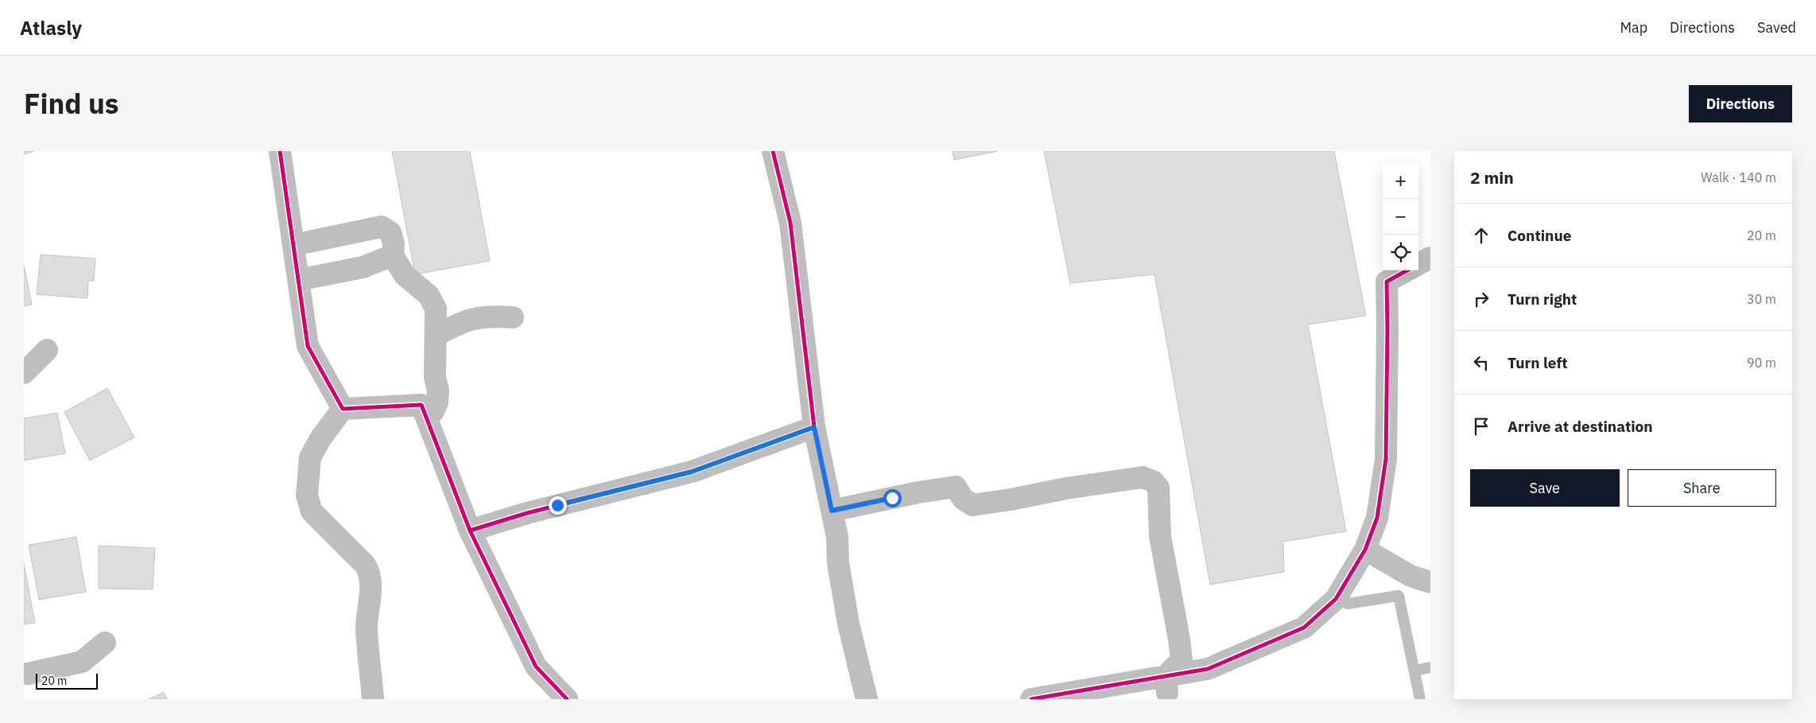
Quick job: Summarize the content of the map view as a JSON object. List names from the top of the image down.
{
  "scale_bar": "20 m",
  "page": {
    "header": "Atlasly",
    "nav": ["Map", "Directions", "Saved"],
    "title": "Find us",
    "buttons": [
      "Directions",
      ["Save", "Share"]
    ],
    "heading": ["2 min", "Walk · 140 m"],
    "map_buttons": ["+", "−"],
    "list": [
      ["Continue", "20 m"],
      ["Turn right", "30 m"],
      ["Turn left", "90 m"],
      "Arrive at destination"
    ],
    "scale": "20 m"
  }
}
